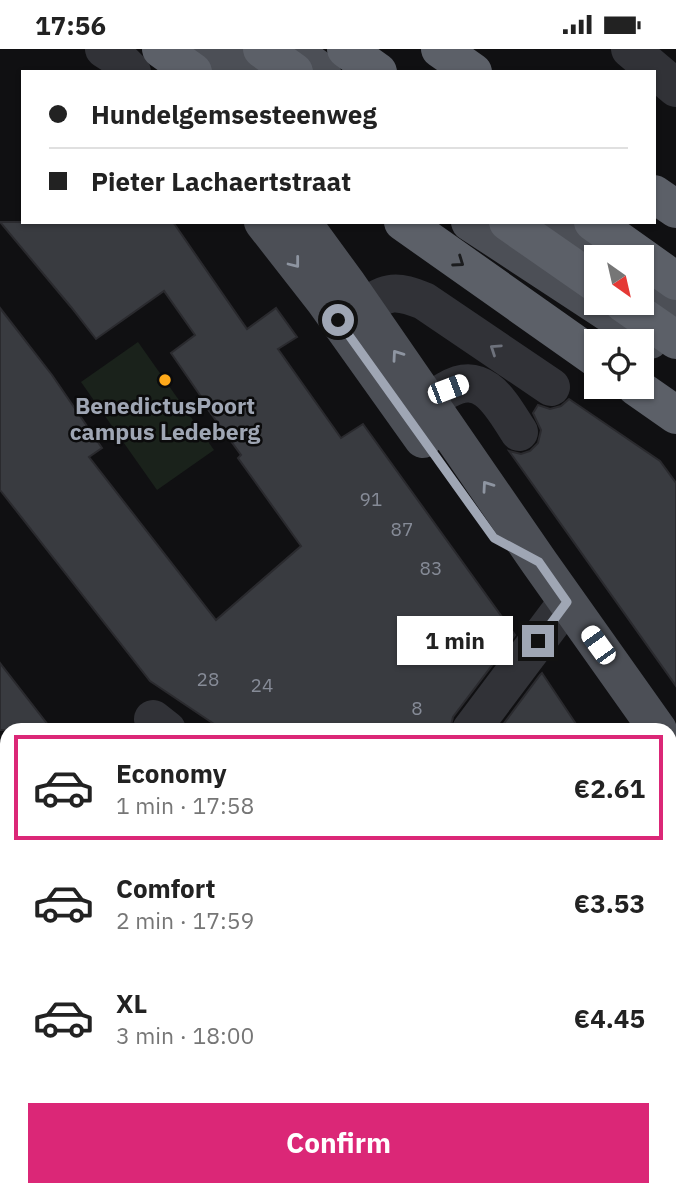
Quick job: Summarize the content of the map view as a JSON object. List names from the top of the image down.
{
  "places": ["BenedictusPoort campus Ledeberg"],
  "house_numbers": [
    "91",
    "87",
    "83",
    "28",
    "24",
    "8"
  ],
  "north": "bottom right",
  "page": {
    "status": "17:56",
    "banner": ["Hundelgemsesteenweg", "Pieter Lachaertstraat"],
    "bubble": "1 min",
    "list": [
      {
        "name": "Economy",
        "note": "1 min · 17:58",
        "value": "€2.61"
      },
      {
        "name": "Comfort",
        "note": "2 min · 17:59",
        "value": "€3.53"
      },
      {
        "name": "XL",
        "note": "3 min · 18:00",
        "value": "€4.45"
      }
    ],
    "buttons": "Confirm"
  }
}
